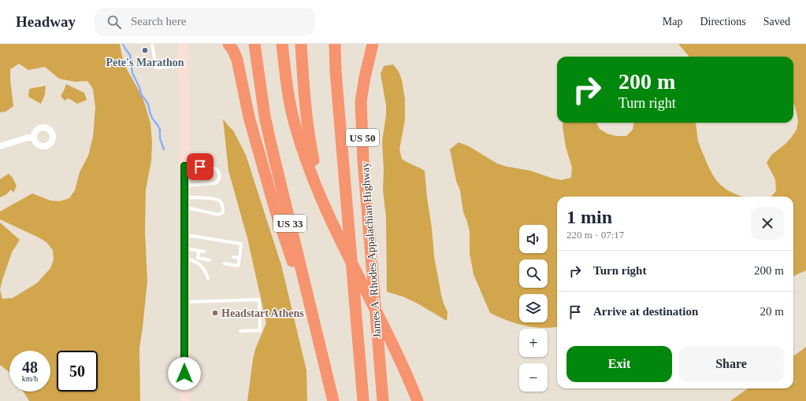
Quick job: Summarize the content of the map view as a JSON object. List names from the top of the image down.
{
  "streets": {
    "highway": ["US 50", "US 33", "James A. Rhodes Appalachian Highway"]
  },
  "places": ["Pete's Marathon", "Headstart Athens"],
  "page": {
    "header": "Headway",
    "search": "Search here",
    "nav": ["Map", "Directions", "Saved"],
    "turn": ["200 m", "Turn right"],
    "heading": ["1 min", "220 m · 07:17"],
    "map_buttons": ["+", "−"],
    "list": [
      {
        "name": "Turn right",
        "value": "200 m"
      },
      {
        "name": "Arrive at destination",
        "value": "20 m"
      }
    ],
    "buttons": ["Exit", "Share"],
    "speed": "48 km/h",
    "limit": "50"
  }
}
